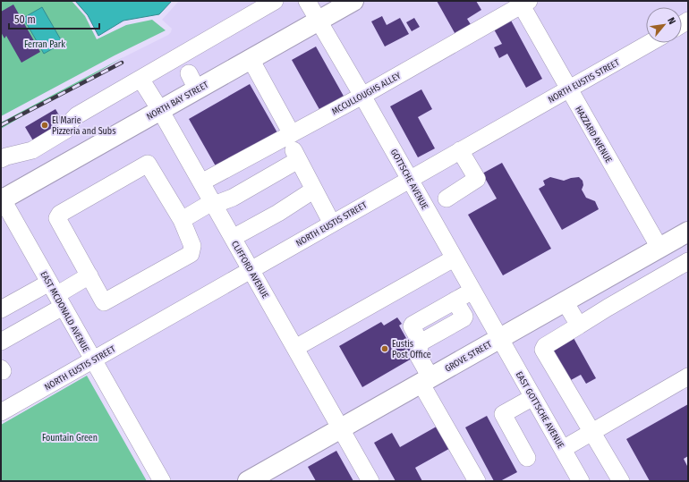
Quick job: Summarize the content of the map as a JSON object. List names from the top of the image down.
{
  "streets": {
    "main road": ["NORTH BAY STREET", "GROVE STREET"],
    "street": [
      "NORTH EUSTIS STREET",
      "MCCULLOUGHS ALLEY",
      "HAZZARD AVENUE",
      "GOTTSCHE AVENUE",
      "CLIFFORD AVENUE",
      "EAST MCDONALD AVENUE",
      "EAST GOTTSCHE AVENUE"
    ]
  },
  "crossings": [
    ["NORTH EUSTIS STREET", "HAZZARD AVENUE"],
    ["NORTH EUSTIS STREET", "GOTTSCHE AVENUE"],
    ["NORTH EUSTIS STREET", "CLIFFORD AVENUE"],
    ["NORTH EUSTIS STREET", "EAST MCDONALD AVENUE"],
    ["MCCULLOUGHS ALLEY", "HAZZARD AVENUE"],
    ["MCCULLOUGHS ALLEY", "GOTTSCHE AVENUE"],
    ["MCCULLOUGHS ALLEY", "CLIFFORD AVENUE"],
    ["NORTH BAY STREET", "GOTTSCHE AVENUE"],
    ["NORTH BAY STREET", "CLIFFORD AVENUE"],
    ["NORTH BAY STREET", "EAST MCDONALD AVENUE"],
    ["HAZZARD AVENUE", "GROVE STREET"],
    ["GOTTSCHE AVENUE", "GROVE STREET"],
    ["GOTTSCHE AVENUE", "EAST GOTTSCHE AVENUE"],
    ["CLIFFORD AVENUE", "GROVE STREET"],
    ["GROVE STREET", "EAST GOTTSCHE AVENUE"]
  ],
  "parks": ["Ferran Park", "Fountain Green"],
  "places": ["El Marie Pizzeria and Subs", "Eustis Post Office"],
  "scale_bar": "50 m",
  "north": "top right"
}
